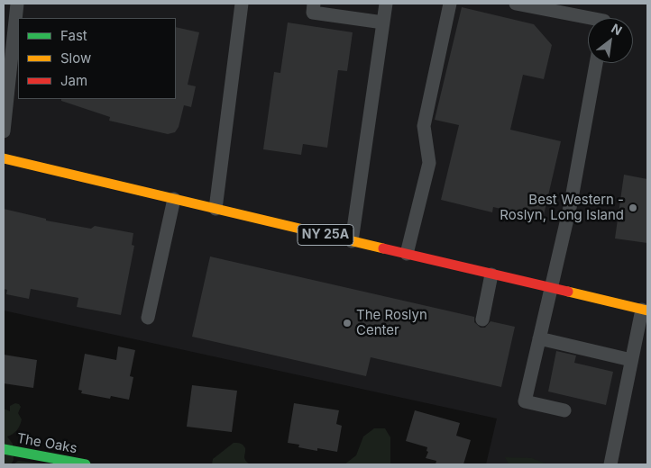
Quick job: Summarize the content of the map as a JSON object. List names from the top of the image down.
{
  "streets": {
    "main road": ["NY 25A", "The Oaks"]
  },
  "places": ["Best Western - Roslyn, Long Island", "The Roslyn Center"],
  "legend": ["Fast", "Slow", "Jam"],
  "north": "top right"
}
